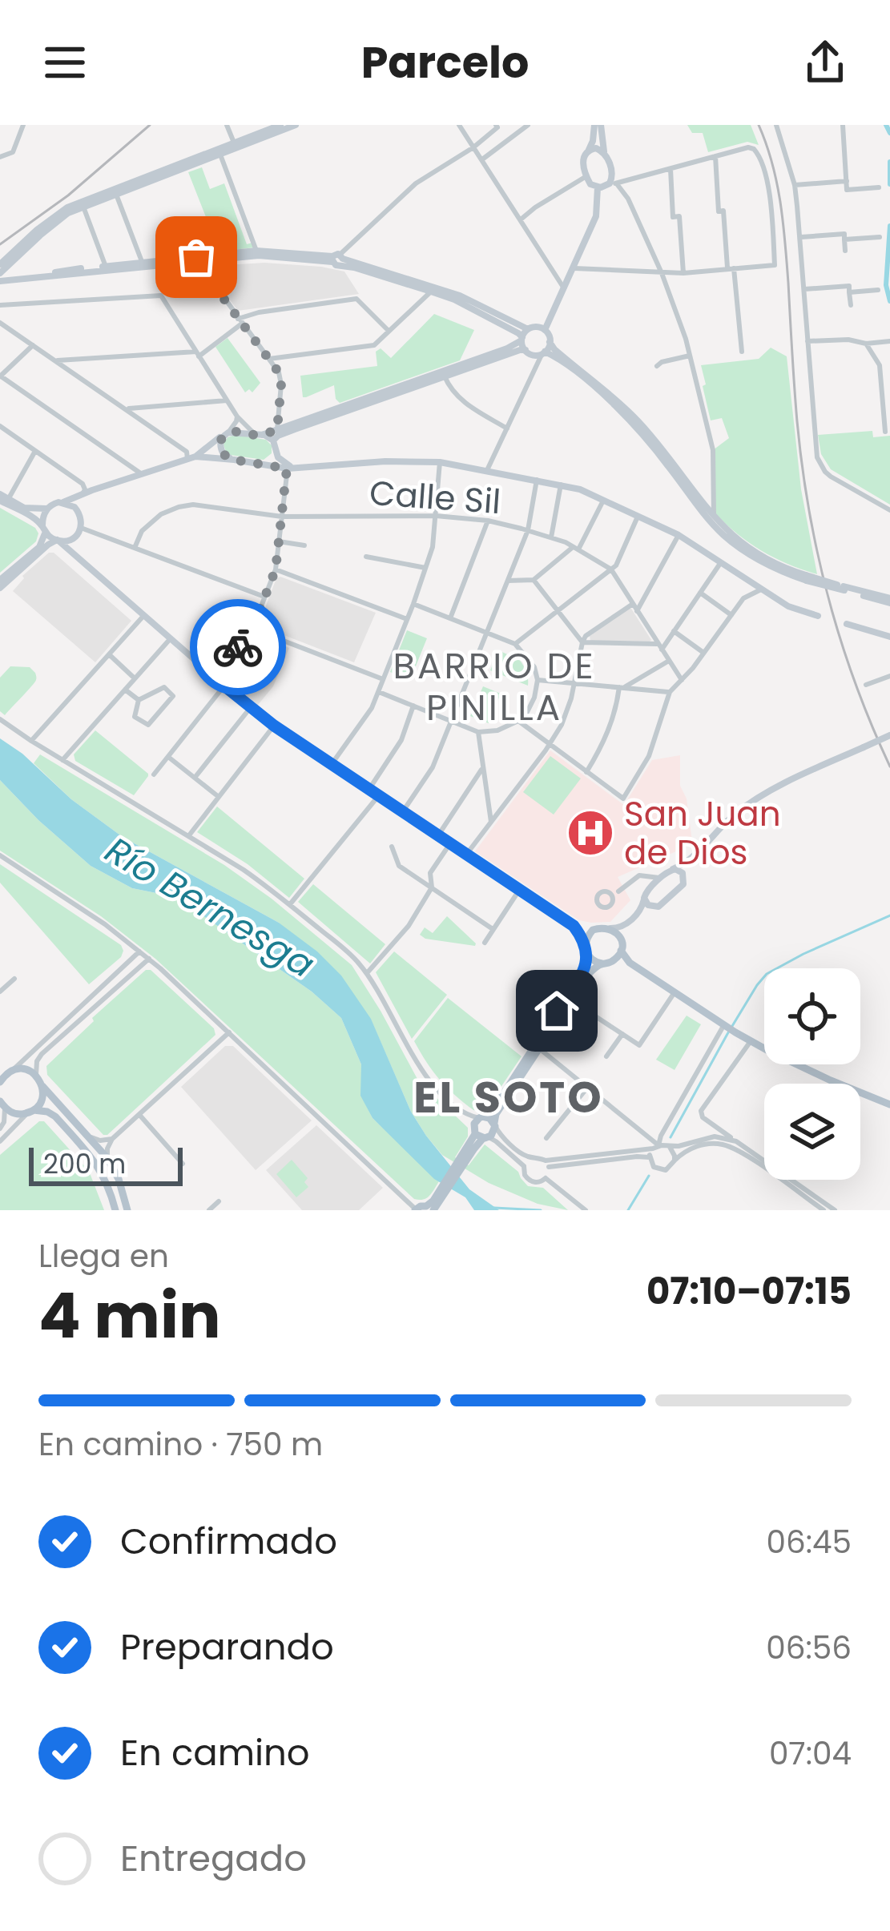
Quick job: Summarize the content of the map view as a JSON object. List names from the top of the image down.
{
  "streets": {
    "street": ["Calle Sil"]
  },
  "districts": ["BARRIO DE PINILLA", "EL SOTO"],
  "water": ["Río Bernesga"],
  "places": {
    "hospital": ["San Juan de Dios"]
  },
  "scale_bar": "200 m",
  "page": {
    "header": "Parcelo",
    "scale": "200 m",
    "heading": ["4 min", "Llega en", "07:10–07:15"],
    "bar": "En camino · 750 m",
    "list": [
      ["Confirmado", "06:45"],
      ["Preparando", "06:56"],
      ["En camino", "07:04"],
      "Entregado"
    ]
  }
}
